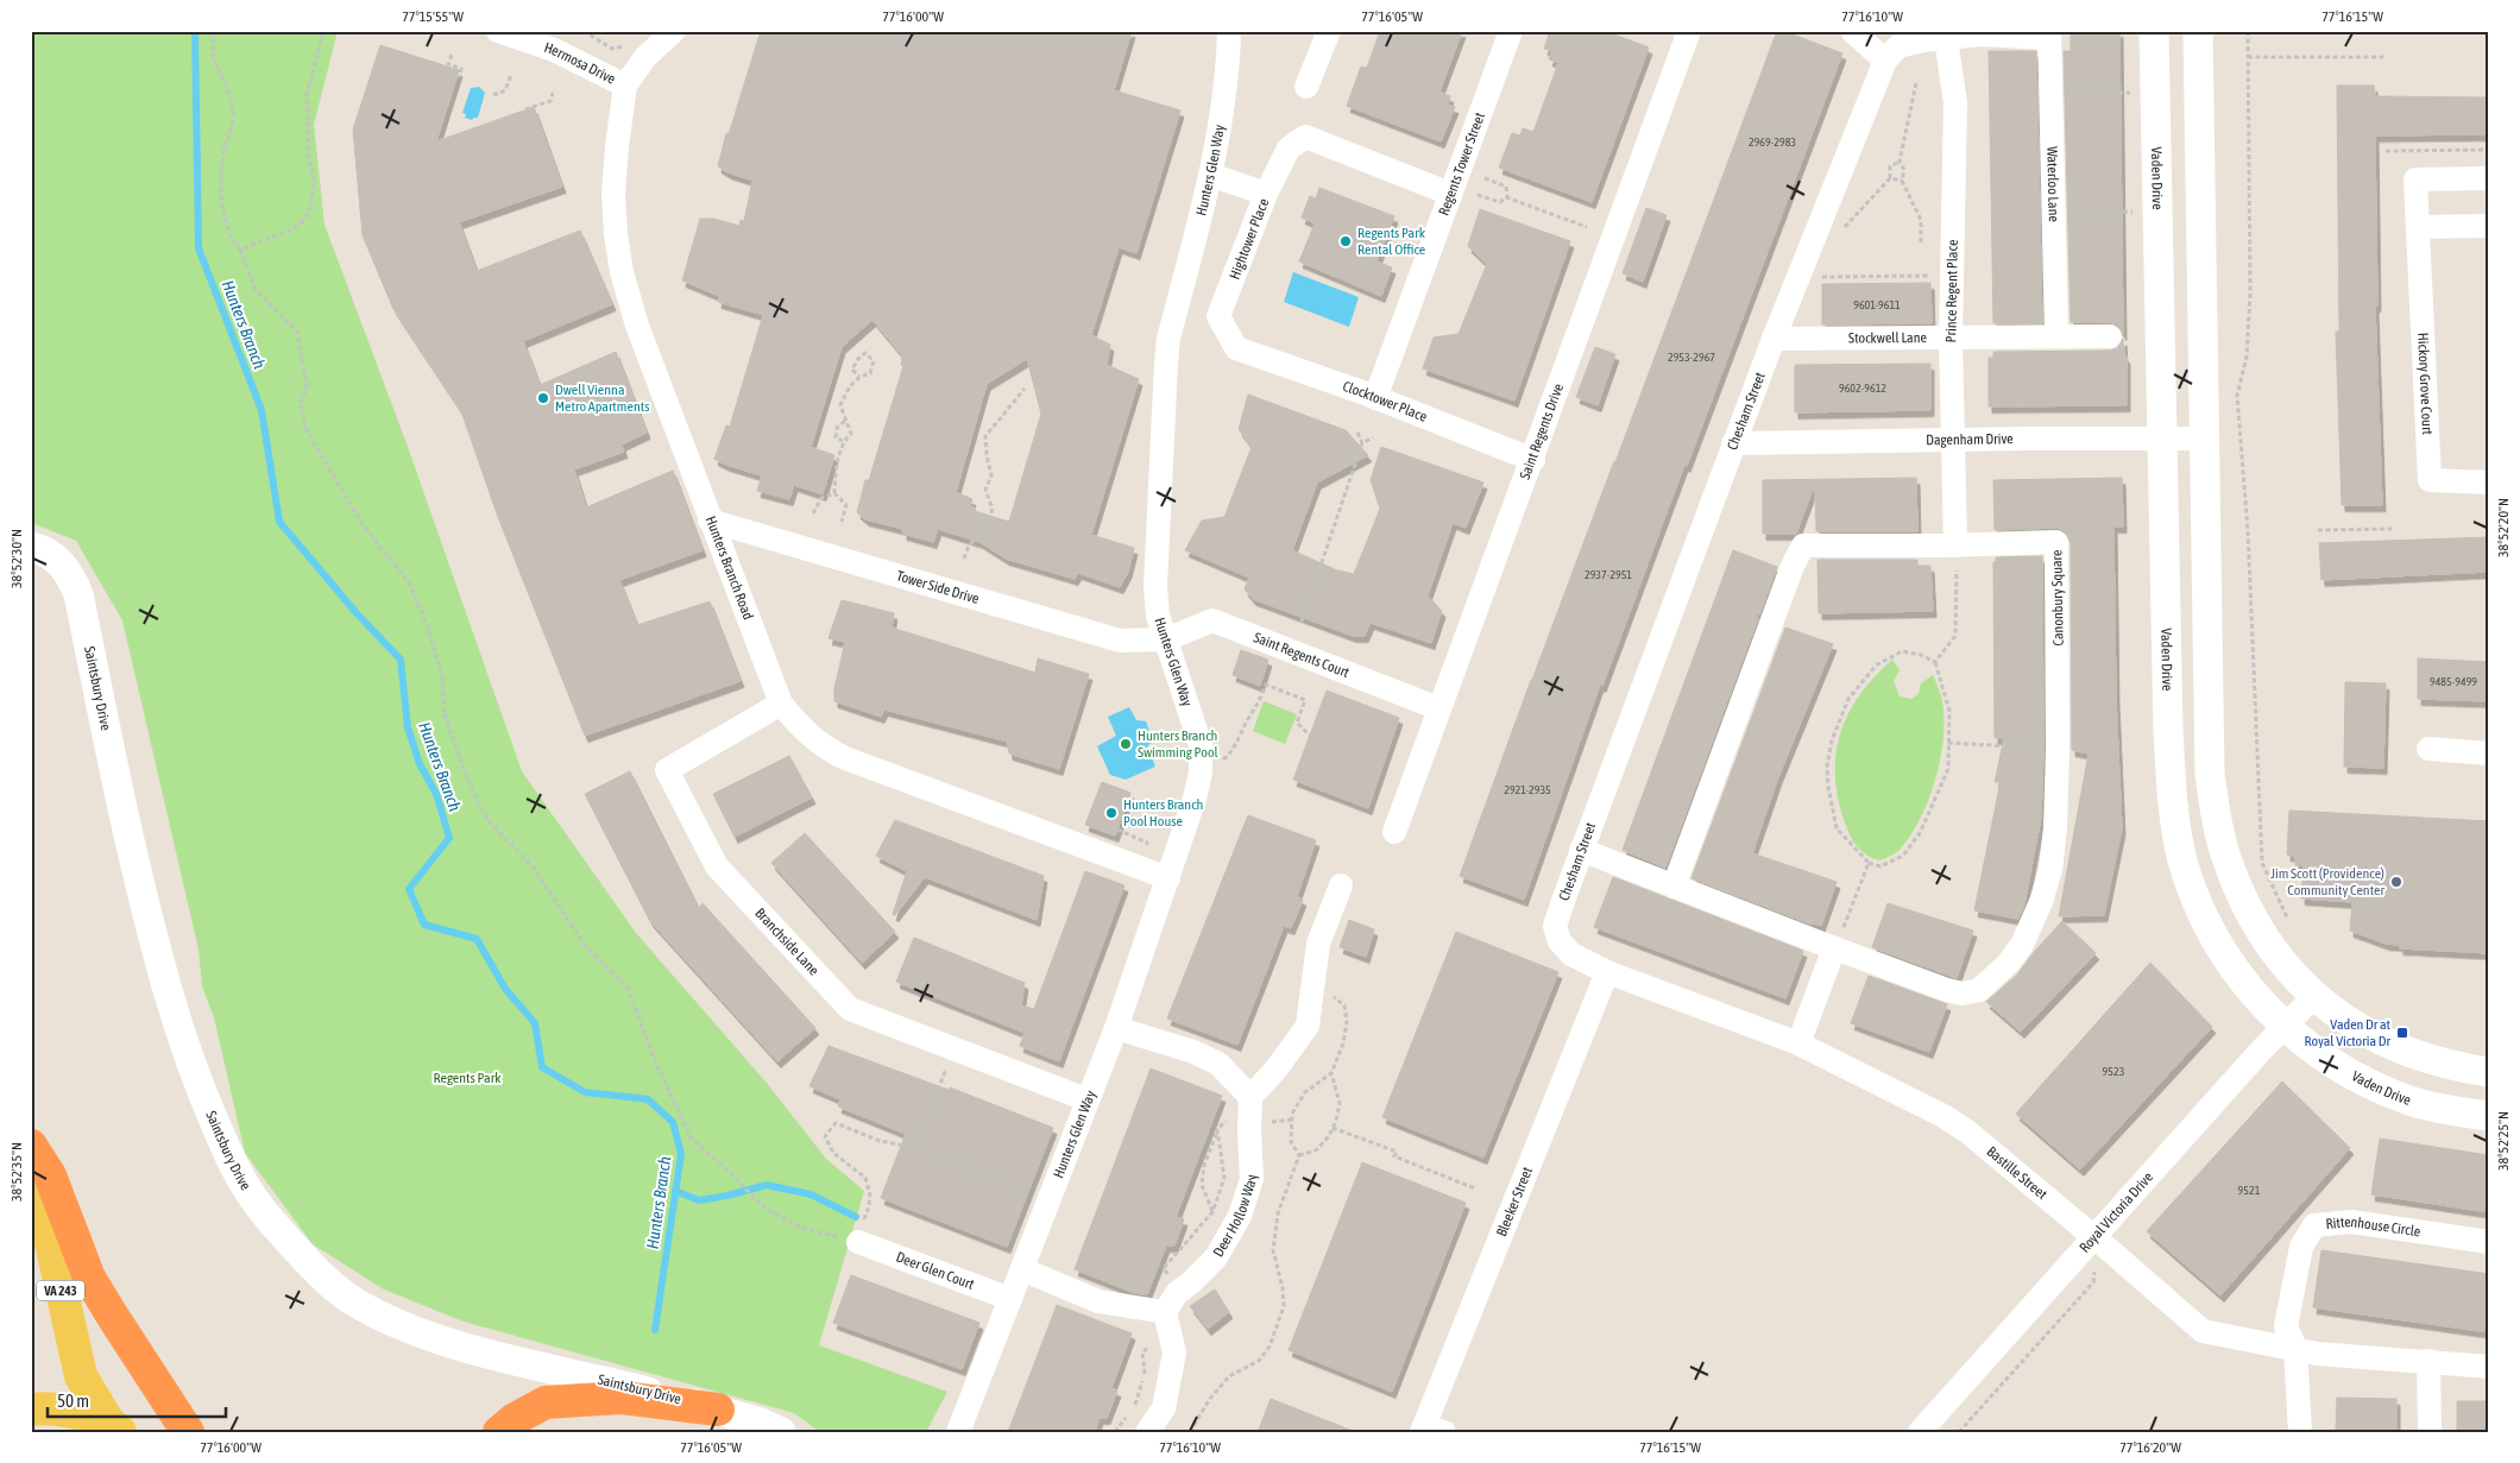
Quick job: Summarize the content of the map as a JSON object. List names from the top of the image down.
{
  "streets": {
    "main road": ["VA 243"],
    "street": [
      "Hermosa Drive",
      "Regents Tower Street",
      "Hunters Glen Way",
      "Vaden Drive",
      "Waterloo Lane",
      "Hightower Place",
      "Prince Regent Place",
      "Stockwell Lane",
      "Hickory Grove Court",
      "Clocktower Place",
      "Chesham Street",
      "Saint Regents Drive",
      "Dagenham Drive",
      "Hunters Branch Road",
      "Tower Side Drive",
      "Canonbury Square",
      "Saint Regents Court",
      "Saintsbury Drive",
      "Branchside Lane",
      "Bastille Street",
      "Bleeker Street",
      "Royal Victoria Drive",
      "Deer Hollow Way",
      "Rittenhouse Circle",
      "Deer Glen Court"
    ]
  },
  "crossings": [
    ["Hermosa Drive", "Hunters Branch Road"],
    ["Regents Tower Street", "Hightower Place"],
    ["Regents Tower Street", "Clocktower Place"],
    ["Hunters Glen Way", "Hunters Branch Road"],
    ["Hunters Glen Way", "Tower Side Drive"],
    ["Hunters Glen Way", "Saint Regents Court"],
    ["Hunters Glen Way", "Branchside Lane"],
    ["Hunters Glen Way", "Deer Glen Court"],
    ["Vaden Drive", "Dagenham Drive"],
    ["Vaden Drive", "Royal Victoria Drive"],
    ["Waterloo Lane", "Stockwell Lane"],
    ["Hightower Place", "Clocktower Place"],
    ["Prince Regent Place", "Stockwell Lane"],
    ["Prince Regent Place", "Dagenham Drive"],
    ["Prince Regent Place", "Canonbury Square"],
    ["Stockwell Lane", "Chesham Street"],
    ["Clocktower Place", "Saint Regents Drive"],
    ["Chesham Street", "Dagenham Drive"],
    ["Chesham Street", "Canonbury Square"],
    ["Chesham Street", "Bastille Street"],
    ["Saint Regents Drive", "Saint Regents Court"],
    ["Hunters Branch Road", "Tower Side Drive"],
    ["Hunters Branch Road", "Branchside Lane"],
    ["Tower Side Drive", "Saint Regents Court"],
    ["Bastille Street", "Bleeker Street"],
    ["Bastille Street", "Royal Victoria Drive"],
    ["Bastille Street", "Rittenhouse Circle"]
  ],
  "water": ["Hunters Branch"],
  "parks": ["Regents Park"],
  "places": {
    "other": [
      "Regents Park Rental Office",
      "Dwell Vienna Metro Apartments",
      "Hunters Branch Swimming Pool",
      "Hunters Branch Pool House",
      "Jim Scott (Providence) Community Center"
    ],
    "transit": ["Vaden Dr at Royal Victoria Dr"]
  },
  "house_numbers": [
    "2969-2983",
    "9601-9611",
    "2953-2967",
    "9602-9612",
    "2937-2951",
    "9485-9499",
    "2921-2935",
    "9523",
    "9521"
  ],
  "scale_bar": "50 m",
  "coordinates": [
    "77°15'55\"W",
    "77°16'00\"W",
    "77°16'05\"W",
    "77°16'10\"W",
    "77°16'15\"W",
    "38°52'20\"N",
    "38°52'30\"N",
    "38°52'25\"N",
    "38°52'35\"N",
    "77°16'20\"W"
  ]
}
